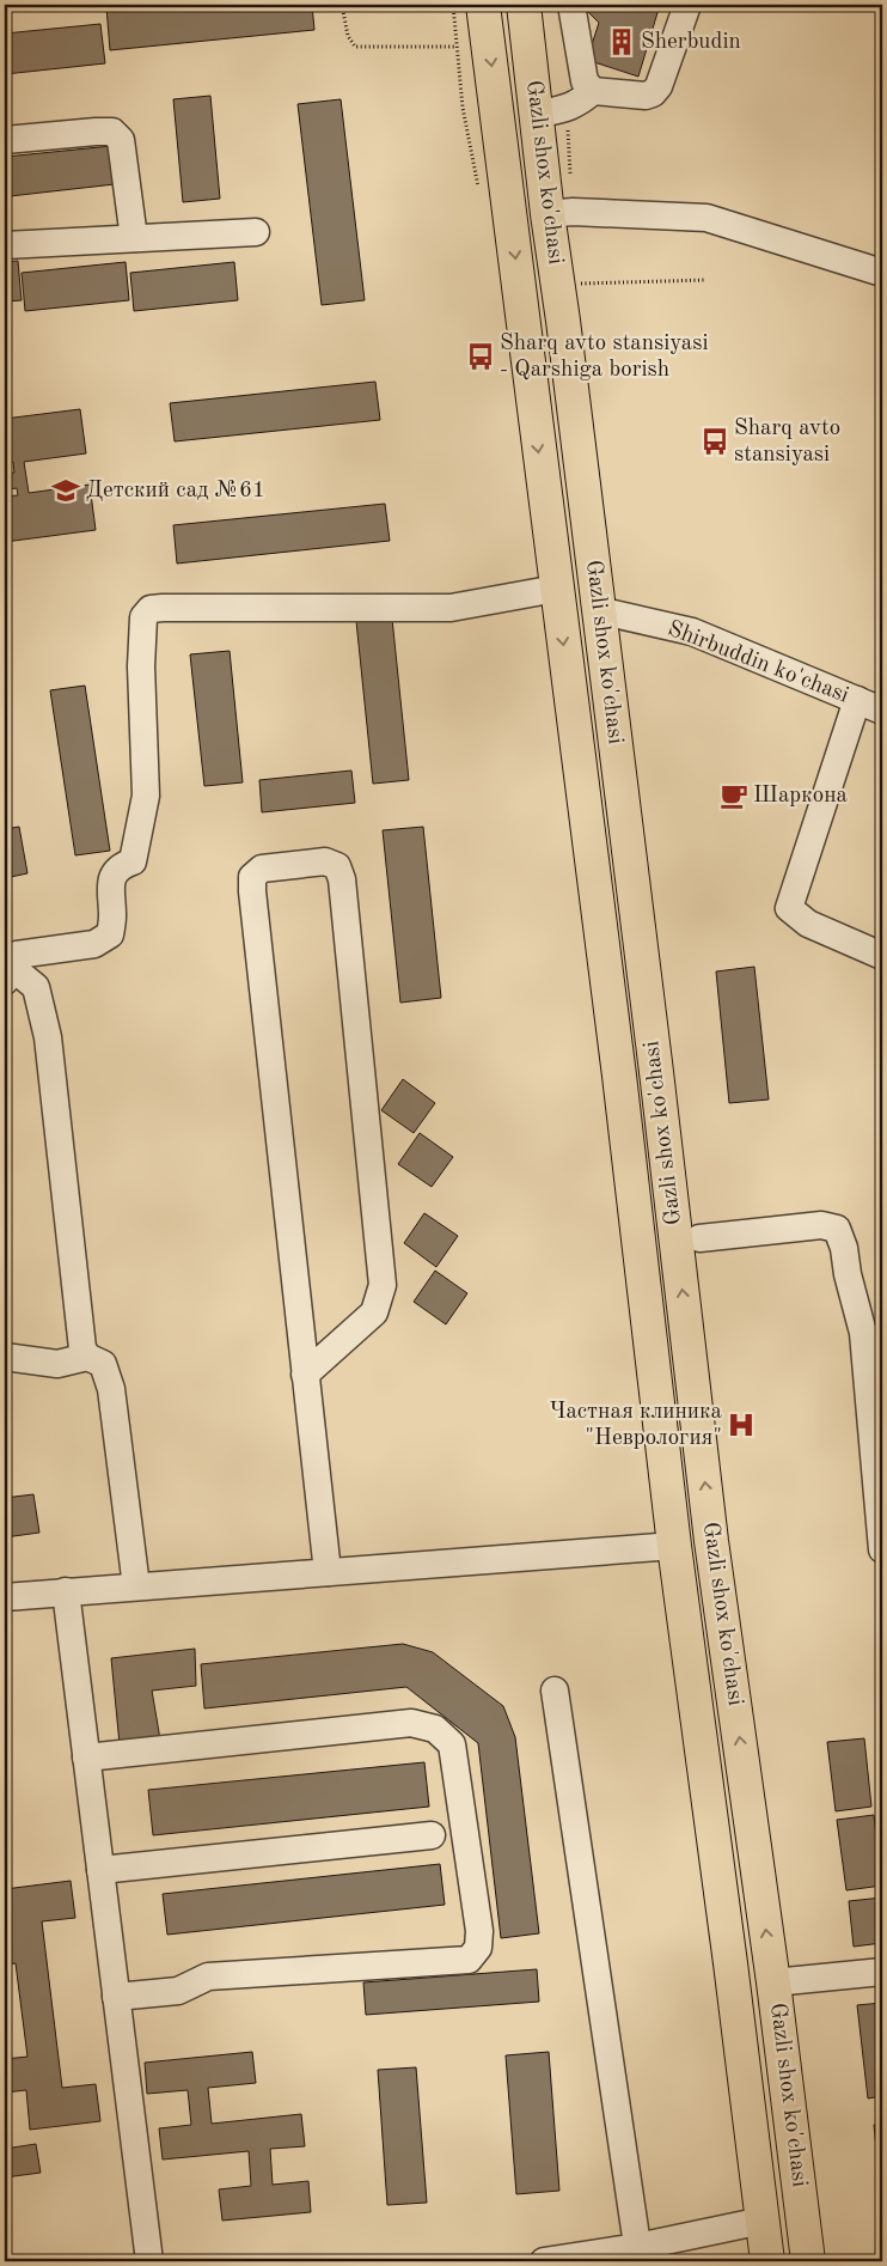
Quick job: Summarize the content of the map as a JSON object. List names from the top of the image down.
{
  "streets": {
    "highway": ["Gazli shox ko'chasi"],
    "street": ["Shirbuddin ko'chasi"]
  },
  "crossings": [
    ["Gazli shox ko'chasi", "Shirbuddin ko'chasi"]
  ],
  "places": {
    "building": ["Sherbudin"],
    "bus stop": ["Sharq avto stansiyasi - Qarshiga borish", "Sharq avto stansiyasi"],
    "school or university": ["Детский сад №61"],
    "cafe": ["Шаркона"],
    "hospital": ["Частная клиника \"Неврология\""]
  }
}
